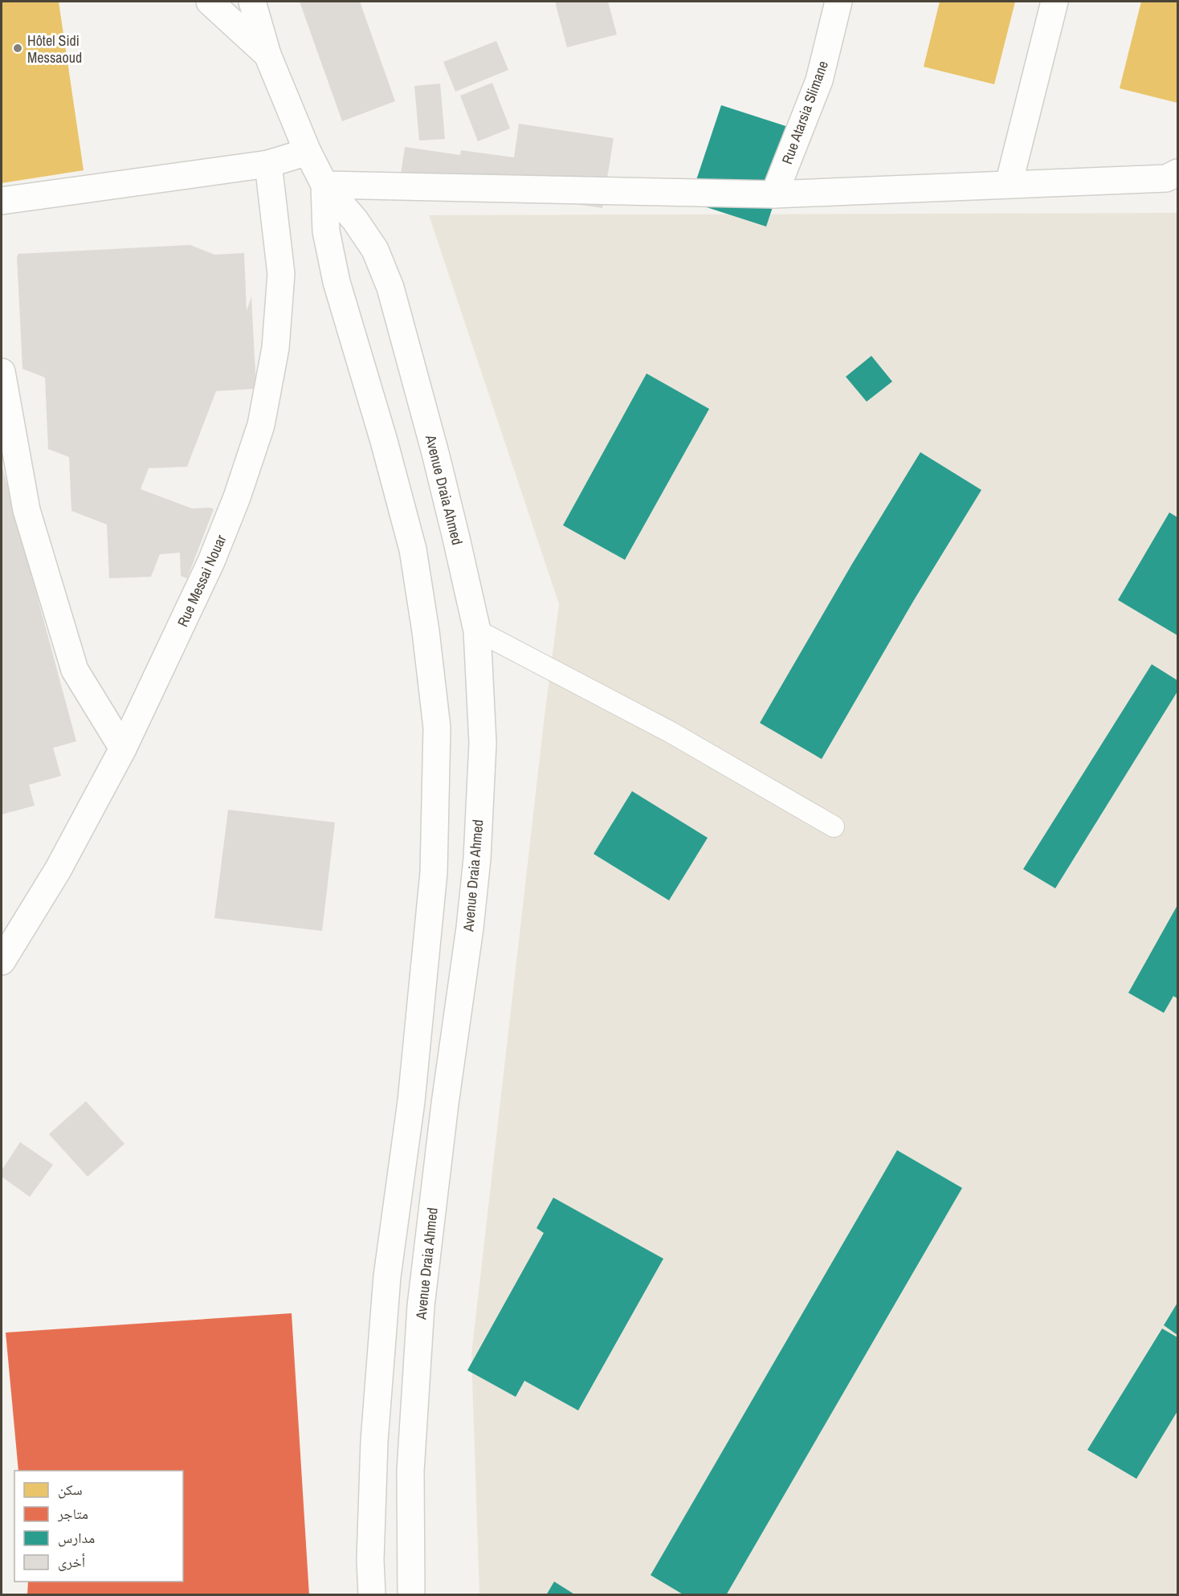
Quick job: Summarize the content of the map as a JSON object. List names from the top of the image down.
{
  "streets": {
    "street": ["Rue Atarsia Slimane", "Avenue Draia Ahmed", "Rue Messai Nouar"]
  },
  "places": ["Hôtel Sidi Messaoud"],
  "legend": [
    "سكن",
    "متاجر",
    "مدارس",
    "أخرى"
  ]
}
